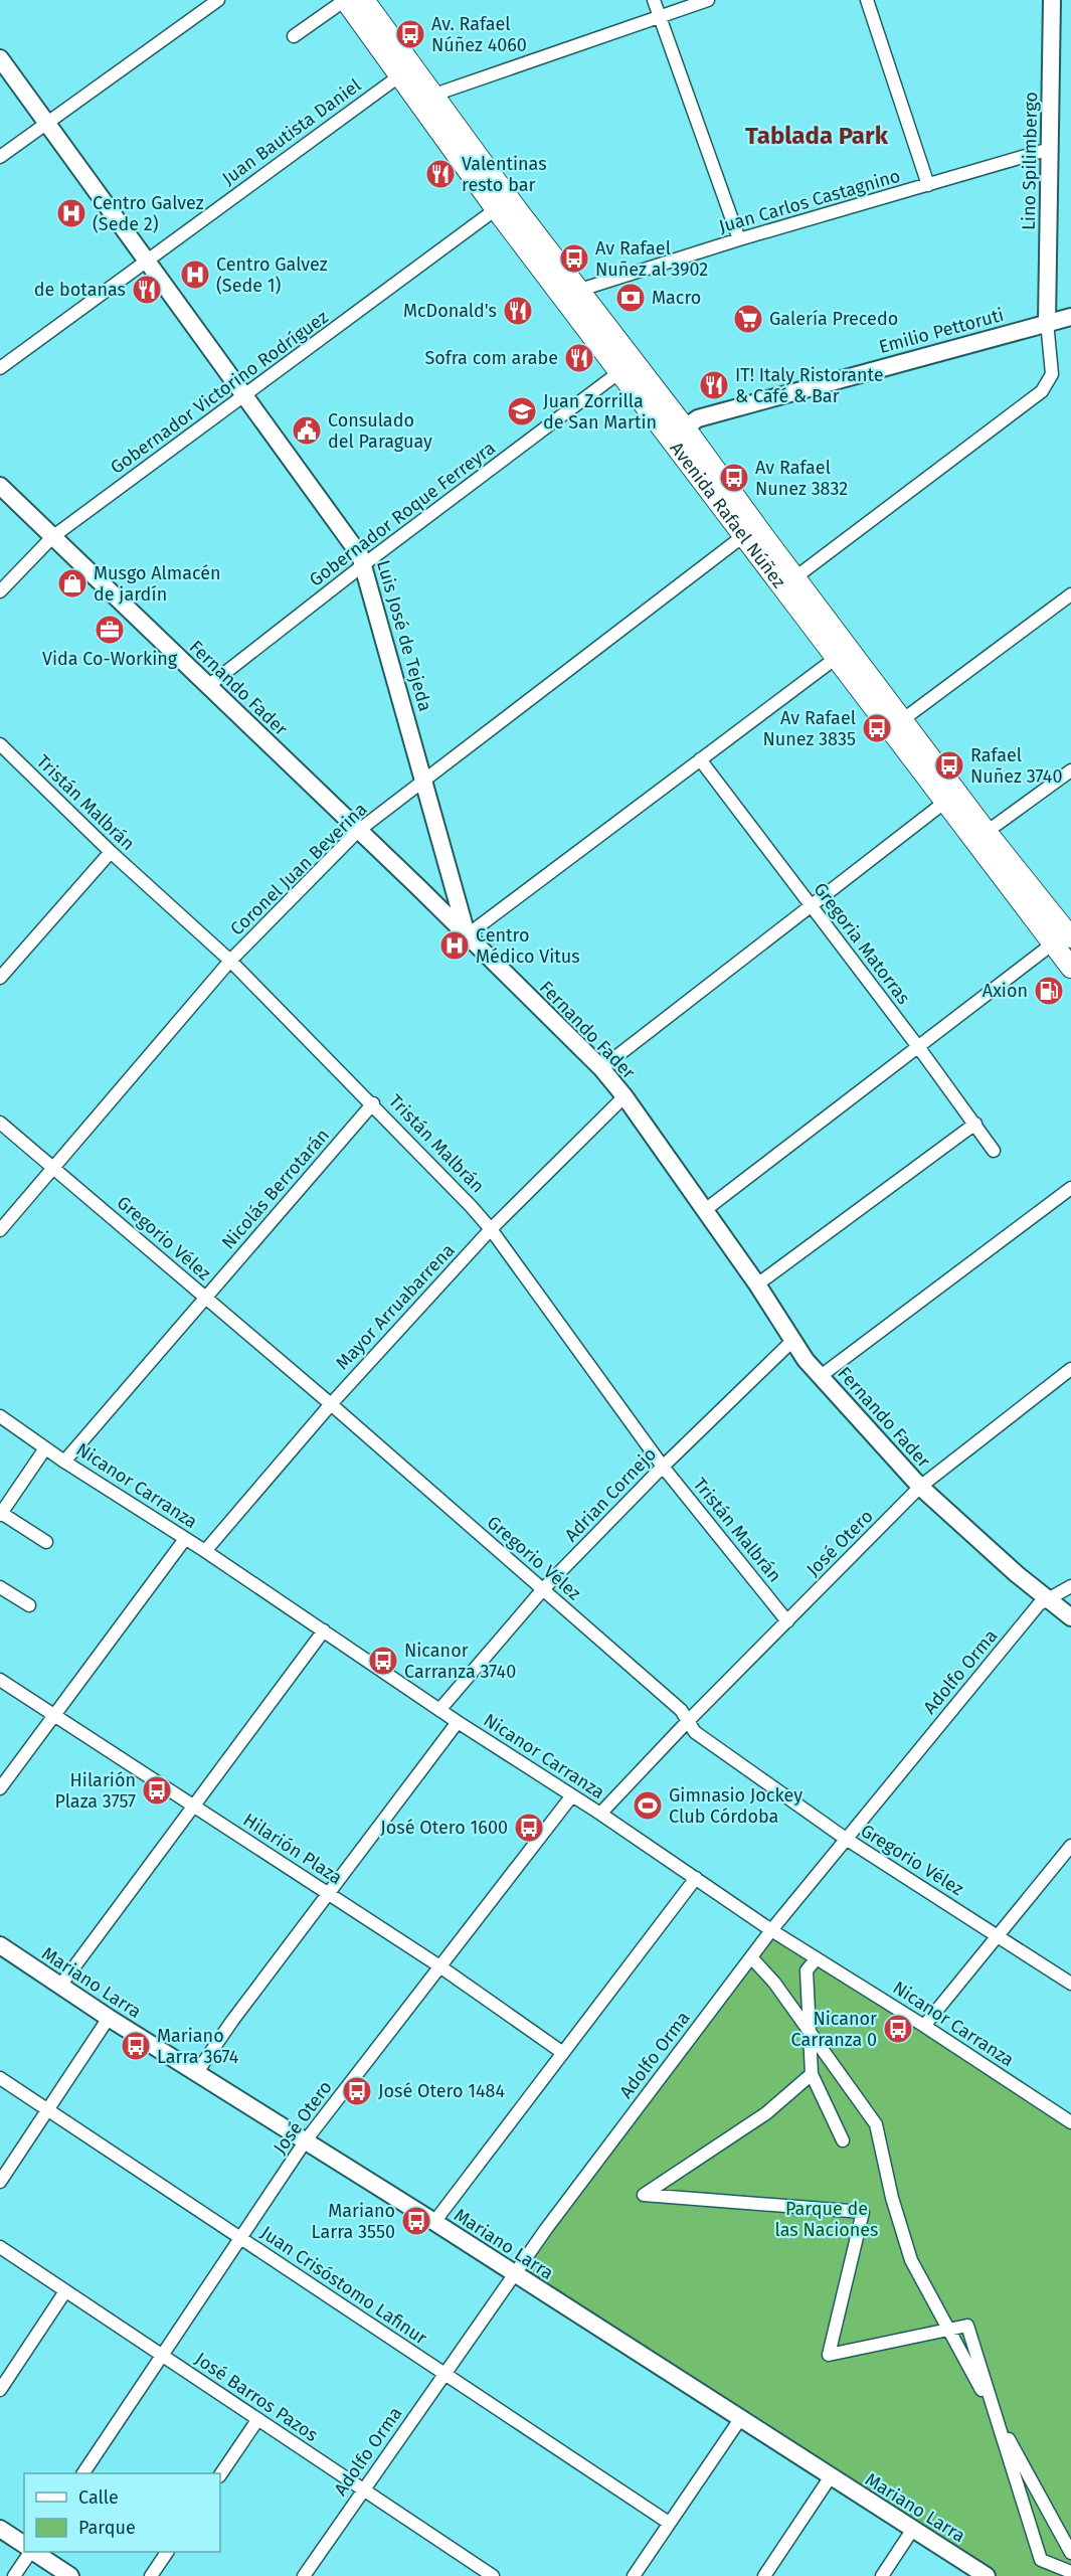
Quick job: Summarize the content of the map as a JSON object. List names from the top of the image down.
{
  "streets": {
    "main road": [
      "Lino Spilimbergo",
      "Emilio Pettoruti",
      "Avenida Rafael Núñez",
      "Luis José de Tejeda",
      "Fernando Fader",
      "Mariano Larra"
    ],
    "street": [
      "Juan Bautista Daniel",
      "Juan Carlos Castagnino",
      "Gobernador Victorino Rodríguez",
      "Gobernador Roque Ferreyra",
      "Tristán Malbrán",
      "Coronel Juan Beverina",
      "Gregoria Matorras",
      "Nicolás Berrotarán",
      "Gregorio Vélez",
      "Mayor Arruabarrena",
      "Nicanor Carranza",
      "Adrian Cornejo",
      "José Otero",
      "Adolfo Orma",
      "Hilarión Plaza",
      "Juan Crisóstomo Lafinur",
      "José Barros Pazos"
    ]
  },
  "crossings": [
    ["Juan Bautista Daniel", "Avenida Rafael Núñez"],
    ["Juan Bautista Daniel", "Luis José de Tejeda"],
    ["Lino Spilimbergo", "Juan Carlos Castagnino"],
    ["Lino Spilimbergo", "Emilio Pettoruti"],
    ["Juan Carlos Castagnino", "Avenida Rafael Núñez"],
    ["Emilio Pettoruti", "Avenida Rafael Núñez"],
    ["Gobernador Victorino Rodríguez", "Avenida Rafael Núñez"],
    ["Gobernador Victorino Rodríguez", "Luis José de Tejeda"],
    ["Gobernador Victorino Rodríguez", "Fernando Fader"],
    ["Gobernador Roque Ferreyra", "Avenida Rafael Núñez"],
    ["Gobernador Roque Ferreyra", "Luis José de Tejeda"],
    ["Gobernador Roque Ferreyra", "Fernando Fader"],
    ["Avenida Rafael Núñez", "Coronel Juan Beverina"],
    ["Luis José de Tejeda", "Fernando Fader"],
    ["Luis José de Tejeda", "Coronel Juan Beverina"],
    ["Fernando Fader", "Coronel Juan Beverina"],
    ["Fernando Fader", "Mayor Arruabarrena"],
    ["Fernando Fader", "Adrian Cornejo"],
    ["Fernando Fader", "José Otero"],
    ["Fernando Fader", "Adolfo Orma"],
    ["Tristán Malbrán", "Coronel Juan Beverina"],
    ["Tristán Malbrán", "Nicolás Berrotarán"],
    ["Tristán Malbrán", "Mayor Arruabarrena"],
    ["Tristán Malbrán", "Adrian Cornejo"],
    ["Tristán Malbrán", "José Otero"],
    ["Coronel Juan Beverina", "Gregorio Vélez"],
    ["Nicolás Berrotarán", "Gregorio Vélez"],
    ["Nicolás Berrotarán", "Nicanor Carranza"],
    ["Gregorio Vélez", "Mayor Arruabarrena"],
    ["Gregorio Vélez", "Adrian Cornejo"],
    ["Gregorio Vélez", "José Otero"],
    ["Gregorio Vélez", "Adolfo Orma"],
    ["Mayor Arruabarrena", "Nicanor Carranza"],
    ["Nicanor Carranza", "Adrian Cornejo"],
    ["Nicanor Carranza", "José Otero"],
    ["Nicanor Carranza", "Adolfo Orma"],
    ["José Otero", "Hilarión Plaza"],
    ["José Otero", "Mariano Larra"],
    ["José Otero", "Juan Crisóstomo Lafinur"],
    ["José Otero", "José Barros Pazos"],
    ["Adolfo Orma", "Mariano Larra"],
    ["Adolfo Orma", "Juan Crisóstomo Lafinur"],
    ["Adolfo Orma", "José Barros Pazos"]
  ],
  "districts": ["Tablada Park"],
  "parks": ["Parque de las Naciones"],
  "places": {
    "bus stop": [
      "Av. Rafael Núñez 4060",
      "Av Rafael Nuñez al 3902",
      "Av Rafael Nunez 3832",
      "Av Rafael Nunez 3835",
      "Rafael Nuñez 3740",
      "Nicanor Carranza 3740",
      "Hilarión Plaza 3757",
      "José Otero 1600",
      "Nicanor Carranza 0",
      "Mariano Larra 3674",
      "José Otero 1484",
      "Mariano Larra 3550"
    ],
    "restaurant": [
      "Valentinas resto bar",
      "de botanas",
      "McDonald's",
      "Sofra com arabe",
      "IT! Italy Ristorante & Café & Bar"
    ],
    "hospital": ["Centro Galvez (Sede 2)", "Centro Galvez (Sede 1)", "Centro Médico Vitus"],
    "bank": ["Macro"],
    "supermarket": ["Galería Precedo"],
    "school or university": ["Juan Zorrilla de San Martin"],
    "public building": ["Consulado del Paraguay"],
    "shop": ["Musgo Almacén de jardín"],
    "office": ["Vida Co-Working"],
    "fuel station": ["Axion"],
    "sports": ["Gimnasio Jockey Club Córdoba"]
  },
  "legend": ["Calle", "Parque"]
}
